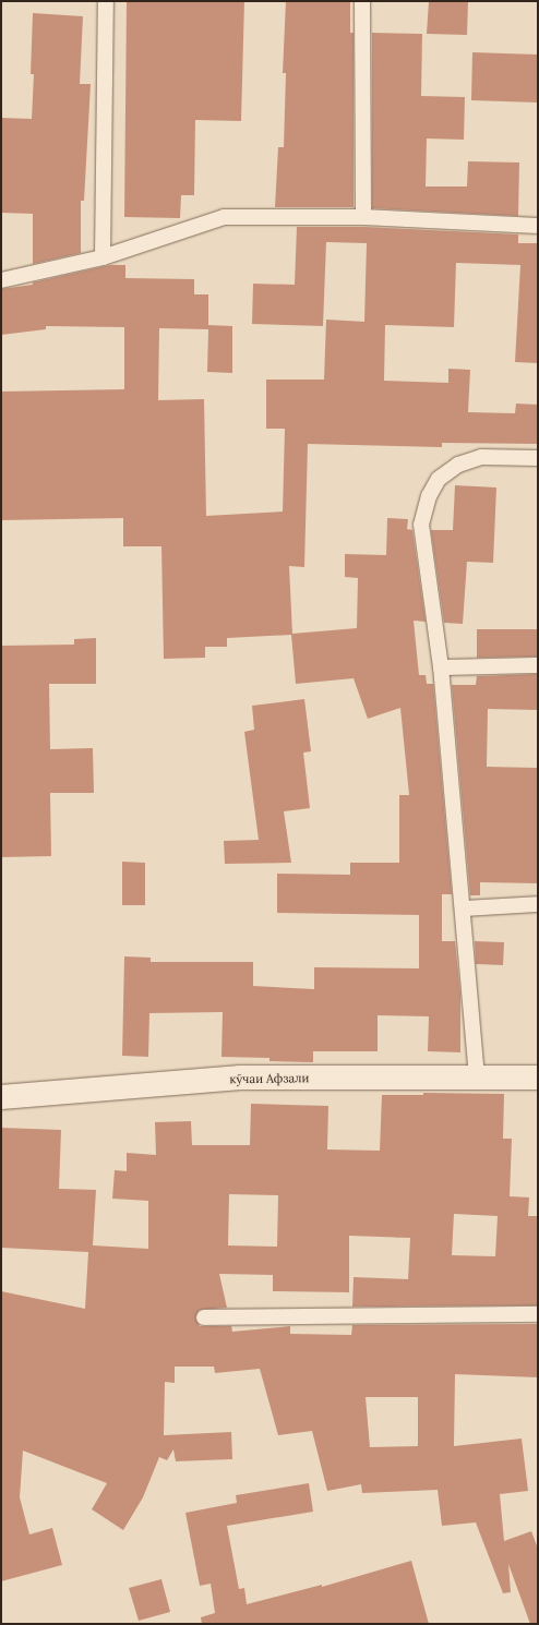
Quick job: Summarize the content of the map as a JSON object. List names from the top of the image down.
{
  "streets": {
    "street": ["кӯчаи Афзали"]
  }
}
